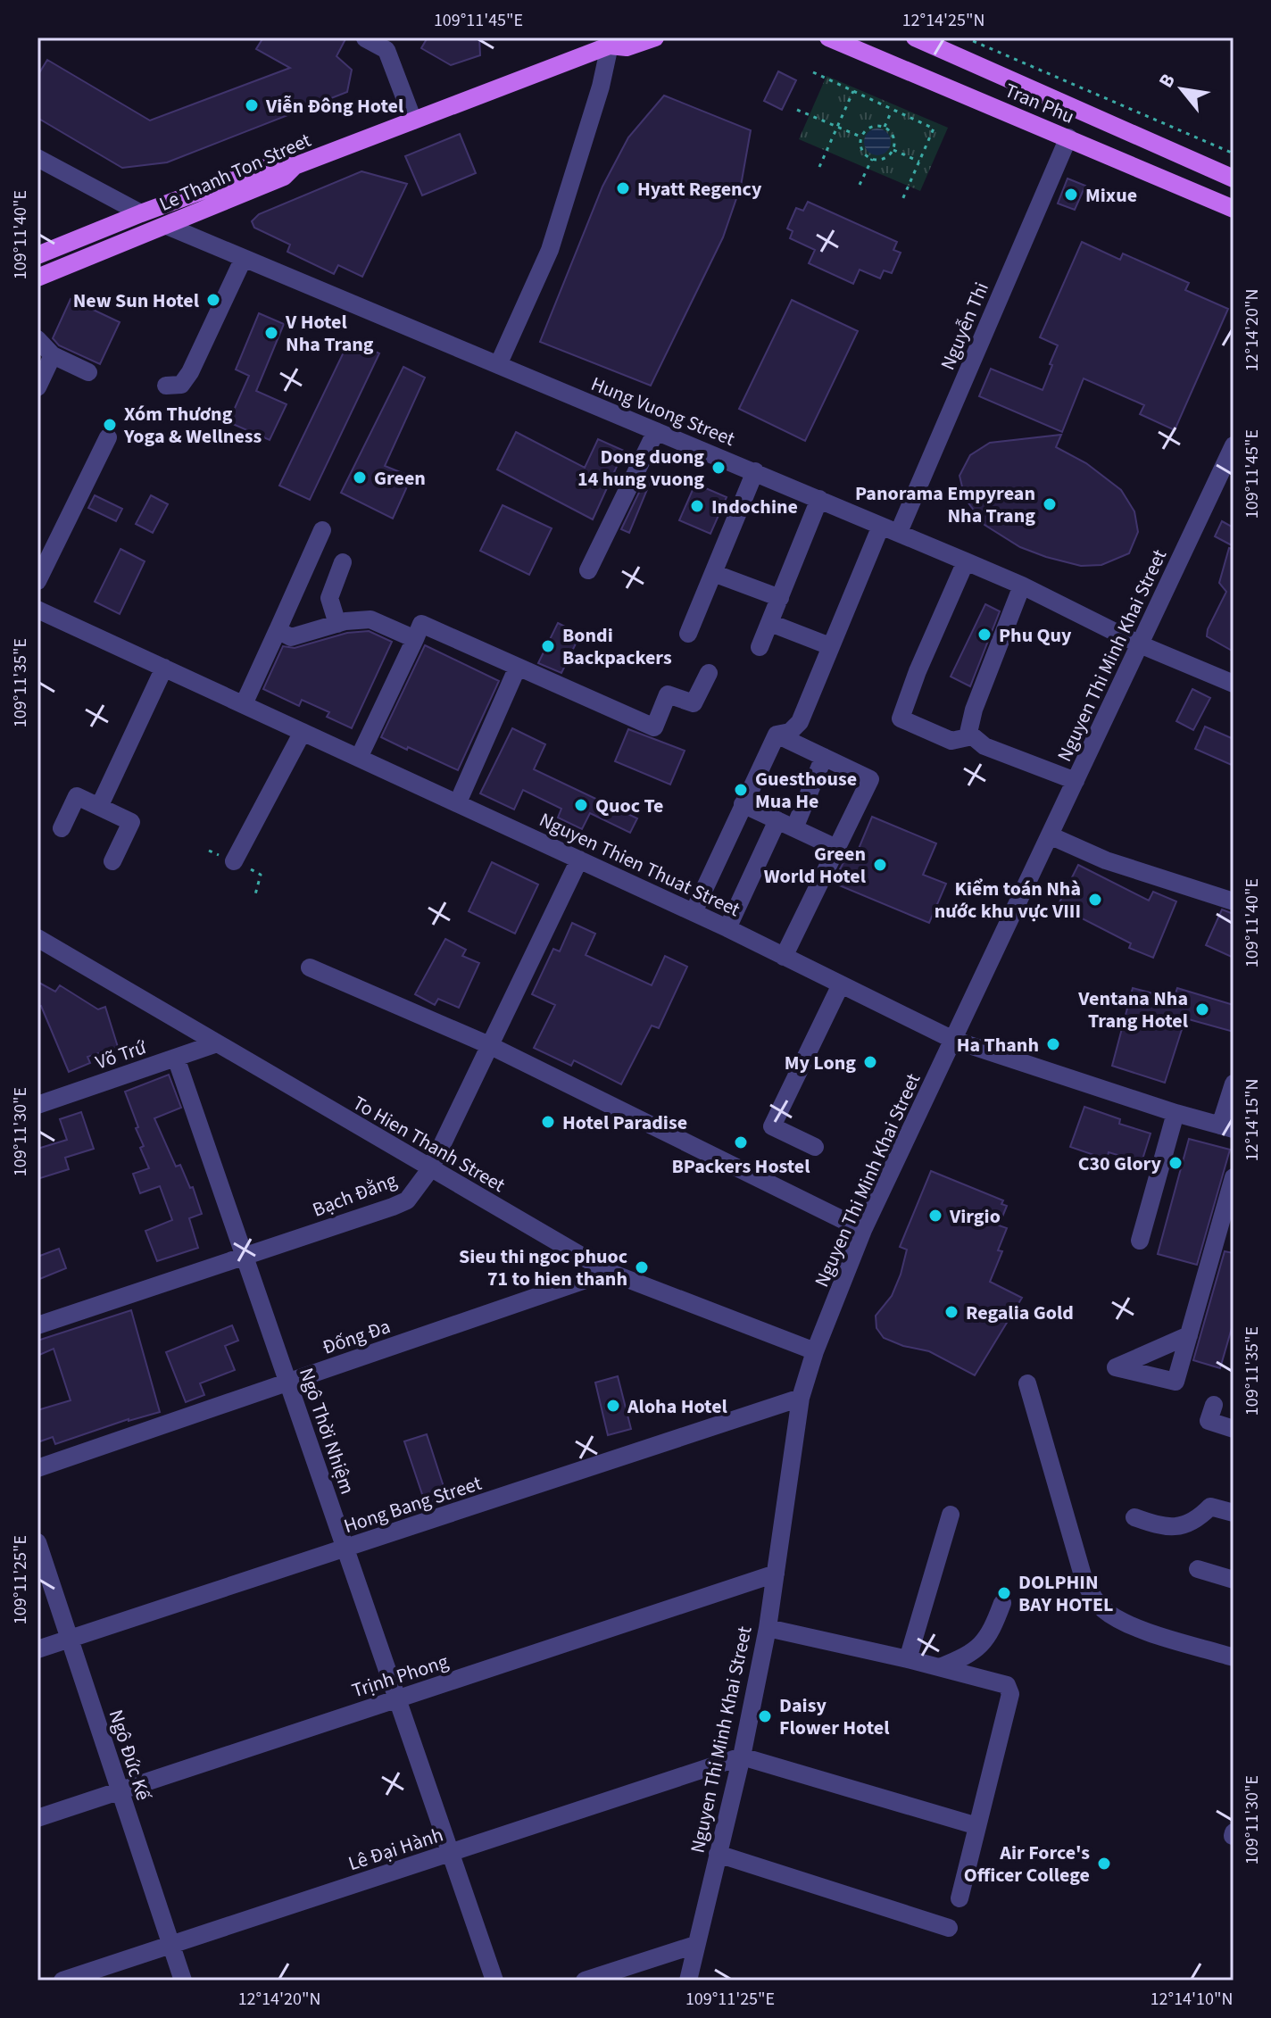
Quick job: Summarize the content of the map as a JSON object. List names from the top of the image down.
{
  "streets": {
    "main road": ["Tran Phu", "Le Thanh Ton Street"],
    "street": [
      "Nguyễn Thi",
      "Hung Vuong Street",
      "Nguyen Thi Minh Khai Street",
      "Nguyen Thien Thuat Street",
      "Võ Trứ",
      "To Hien Thanh Street",
      "Bạch Đằng",
      "Đống Đa",
      "Ngô Thời Nhiệm",
      "Hong Bang Street",
      "Trịnh Phong",
      "Ngô Đức Kế",
      "Lê Đại Hành"
    ]
  },
  "crossings": [
    ["Tran Phu", "Nguyễn Thi"],
    ["Le Thanh Ton Street", "Hung Vuong Street"],
    ["Nguyễn Thi", "Hung Vuong Street"],
    ["Hung Vuong Street", "Nguyen Thi Minh Khai Street"],
    ["Nguyen Thi Minh Khai Street", "Nguyen Thien Thuat Street"],
    ["Nguyen Thi Minh Khai Street", "To Hien Thanh Street"],
    ["Nguyen Thi Minh Khai Street", "Hong Bang Street"],
    ["Nguyen Thi Minh Khai Street", "Trịnh Phong"],
    ["Nguyen Thi Minh Khai Street", "Lê Đại Hành"],
    ["Nguyen Thien Thuat Street", "Bạch Đằng"],
    ["Võ Trứ", "To Hien Thanh Street"],
    ["Võ Trứ", "Ngô Thời Nhiệm"],
    ["To Hien Thanh Street", "Bạch Đằng"],
    ["To Hien Thanh Street", "Đống Đa"],
    ["Bạch Đằng", "Ngô Thời Nhiệm"],
    ["Đống Đa", "Ngô Thời Nhiệm"],
    ["Ngô Thời Nhiệm", "Hong Bang Street"],
    ["Ngô Thời Nhiệm", "Trịnh Phong"],
    ["Ngô Thời Nhiệm", "Lê Đại Hành"],
    ["Hong Bang Street", "Ngô Đức Kế"],
    ["Trịnh Phong", "Ngô Đức Kế"],
    ["Ngô Đức Kế", "Lê Đại Hành"]
  ],
  "places": [
    "Viễn Đông Hotel",
    "Hyatt Regency",
    "Mixue",
    "New Sun Hotel",
    "V Hotel Nha Trang",
    "Xóm Thương Yoga & Wellness",
    "Dong duong 14 hung vuong",
    "Green",
    "Panorama Empyrean Nha Trang",
    "Indochine",
    "Phu Quy",
    "Bondi Backpackers",
    "Guesthouse Mua He",
    "Quoc Te",
    "Green World Hotel",
    "Kiểm toán Nhà nước khu vực VIII",
    "Ventana Nha Trang Hotel",
    "Ha Thanh",
    "My Long",
    "Hotel Paradise",
    "BPackers Hostel",
    "C30 Glory",
    "Virgio",
    "Sieu thi ngoc phuoc 71 to hien thanh",
    "Regalia Gold",
    "Aloha Hotel",
    "DOLPHIN BAY HOTEL",
    "Daisy Flower Hotel",
    "Air Force's Officer College"
  ],
  "north": "top left",
  "coordinates": [
    "109°11'45\"E",
    "12°14'25\"N",
    "109°11'40\"E",
    "12°14'20\"N",
    "109°11'35\"E",
    "12°14'15\"N",
    "109°11'30\"E",
    "109°11'25\"E",
    "12°14'10\"N"
  ]
}
